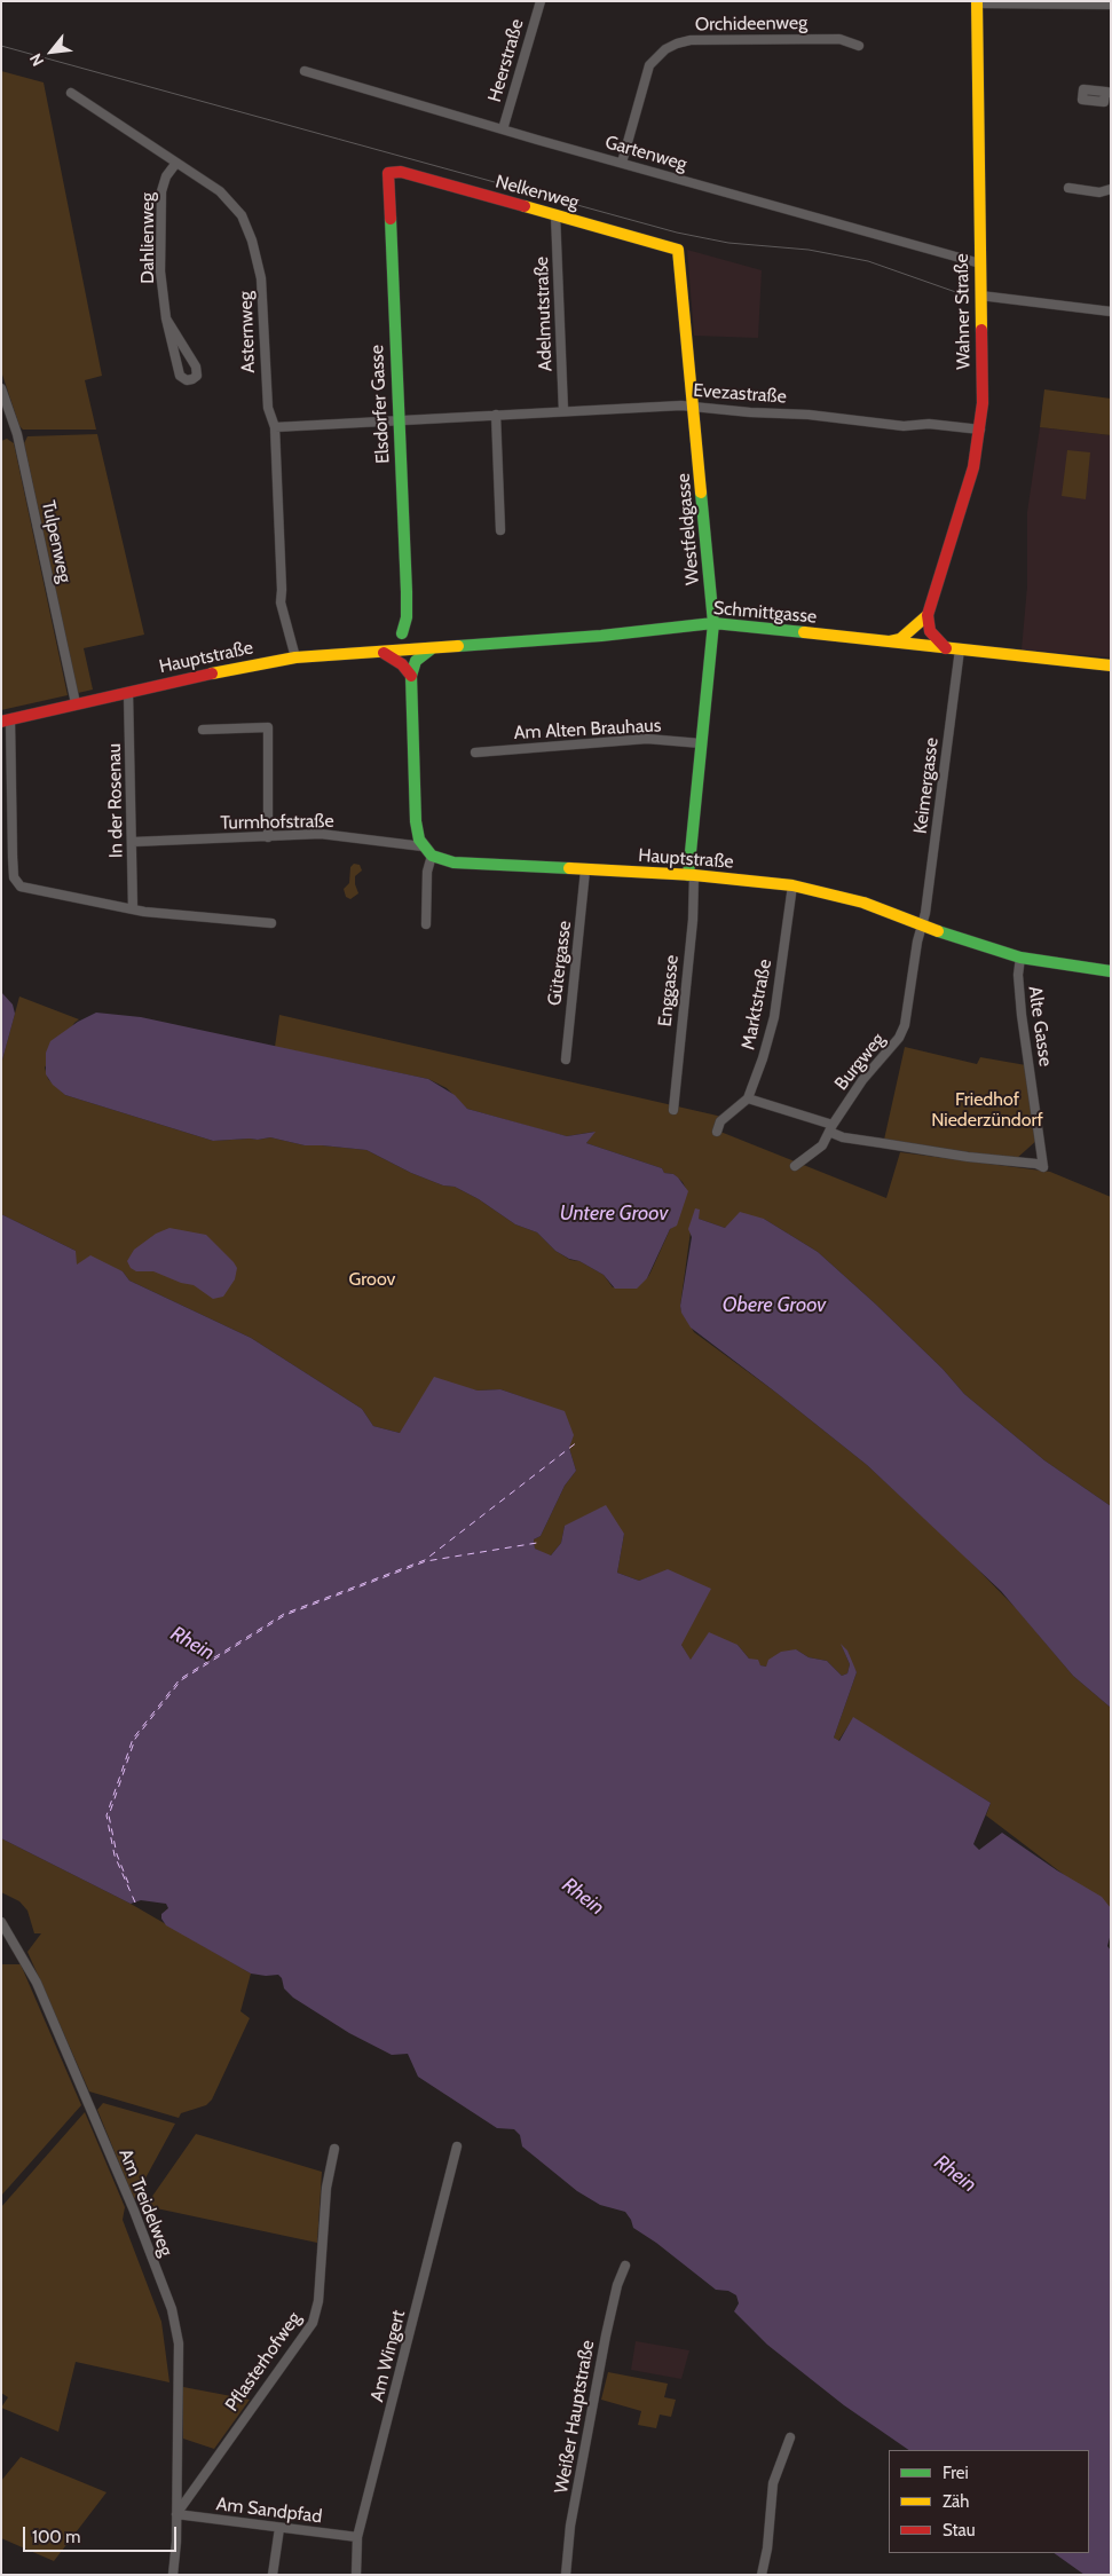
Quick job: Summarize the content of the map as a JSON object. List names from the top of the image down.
{
  "streets": {
    "street": [
      "Orchideenweg",
      "Heerstraße",
      "Gartenweg",
      "Nelkenweg",
      "Dahlienweg",
      "Wahner Straße",
      "Adelmutstraße",
      "Asternweg",
      "Evezastraße",
      "Elsdorfer Gasse",
      "Westfeldgasse",
      "Tulpenweg",
      "Schmittgasse",
      "Hauptstraße",
      "Am Alten Brauhaus",
      "Keimergasse",
      "In der Rosenau",
      "Turmhofstraße",
      "Gütergasse",
      "Enggasse",
      "Marktstraße",
      "Alte Gasse",
      "Burgweg",
      "Am Treidelweg",
      "Am Wingert",
      "Pflasterhofweg",
      "Weißer Hauptstraße",
      "Am Sandpfad"
    ]
  },
  "crossings": [
    ["Orchideenweg", "Gartenweg"],
    ["Heerstraße", "Gartenweg"],
    ["Gartenweg", "Wahner Straße"],
    ["Nelkenweg", "Adelmutstraße"],
    ["Nelkenweg", "Elsdorfer Gasse"],
    ["Nelkenweg", "Westfeldgasse"],
    ["Dahlienweg", "Asternweg"],
    ["Wahner Straße", "Evezastraße"],
    ["Adelmutstraße", "Evezastraße"],
    ["Asternweg", "Evezastraße"],
    ["Asternweg", "Hauptstraße"],
    ["Evezastraße", "Elsdorfer Gasse"],
    ["Evezastraße", "Westfeldgasse"],
    ["Westfeldgasse", "Schmittgasse"],
    ["Westfeldgasse", "Hauptstraße"],
    ["Westfeldgasse", "Am Alten Brauhaus"],
    ["Westfeldgasse", "Enggasse"],
    ["Tulpenweg", "Hauptstraße"],
    ["Schmittgasse", "Hauptstraße"],
    ["Schmittgasse", "Keimergasse"],
    ["Hauptstraße", "Keimergasse"],
    ["Hauptstraße", "In der Rosenau"],
    ["Hauptstraße", "Gütergasse"],
    ["Hauptstraße", "Enggasse"],
    ["Hauptstraße", "Marktstraße"],
    ["Hauptstraße", "Alte Gasse"],
    ["Hauptstraße", "Burgweg"],
    ["Keimergasse", "Burgweg"],
    ["In der Rosenau", "Turmhofstraße"],
    ["Alte Gasse", "Burgweg"],
    ["Am Treidelweg", "Pflasterhofweg"],
    ["Am Treidelweg", "Am Sandpfad"],
    ["Am Wingert", "Am Sandpfad"],
    ["Pflasterhofweg", "Am Sandpfad"]
  ],
  "water": ["Untere Groov", "Obere Groov", "Rhein"],
  "parks": ["Friedhof Niederzündorf", "Groov"],
  "legend": ["Frei", "Zäh", "Stau"],
  "scale_bar": "100 m",
  "north": "bottom left"
}
